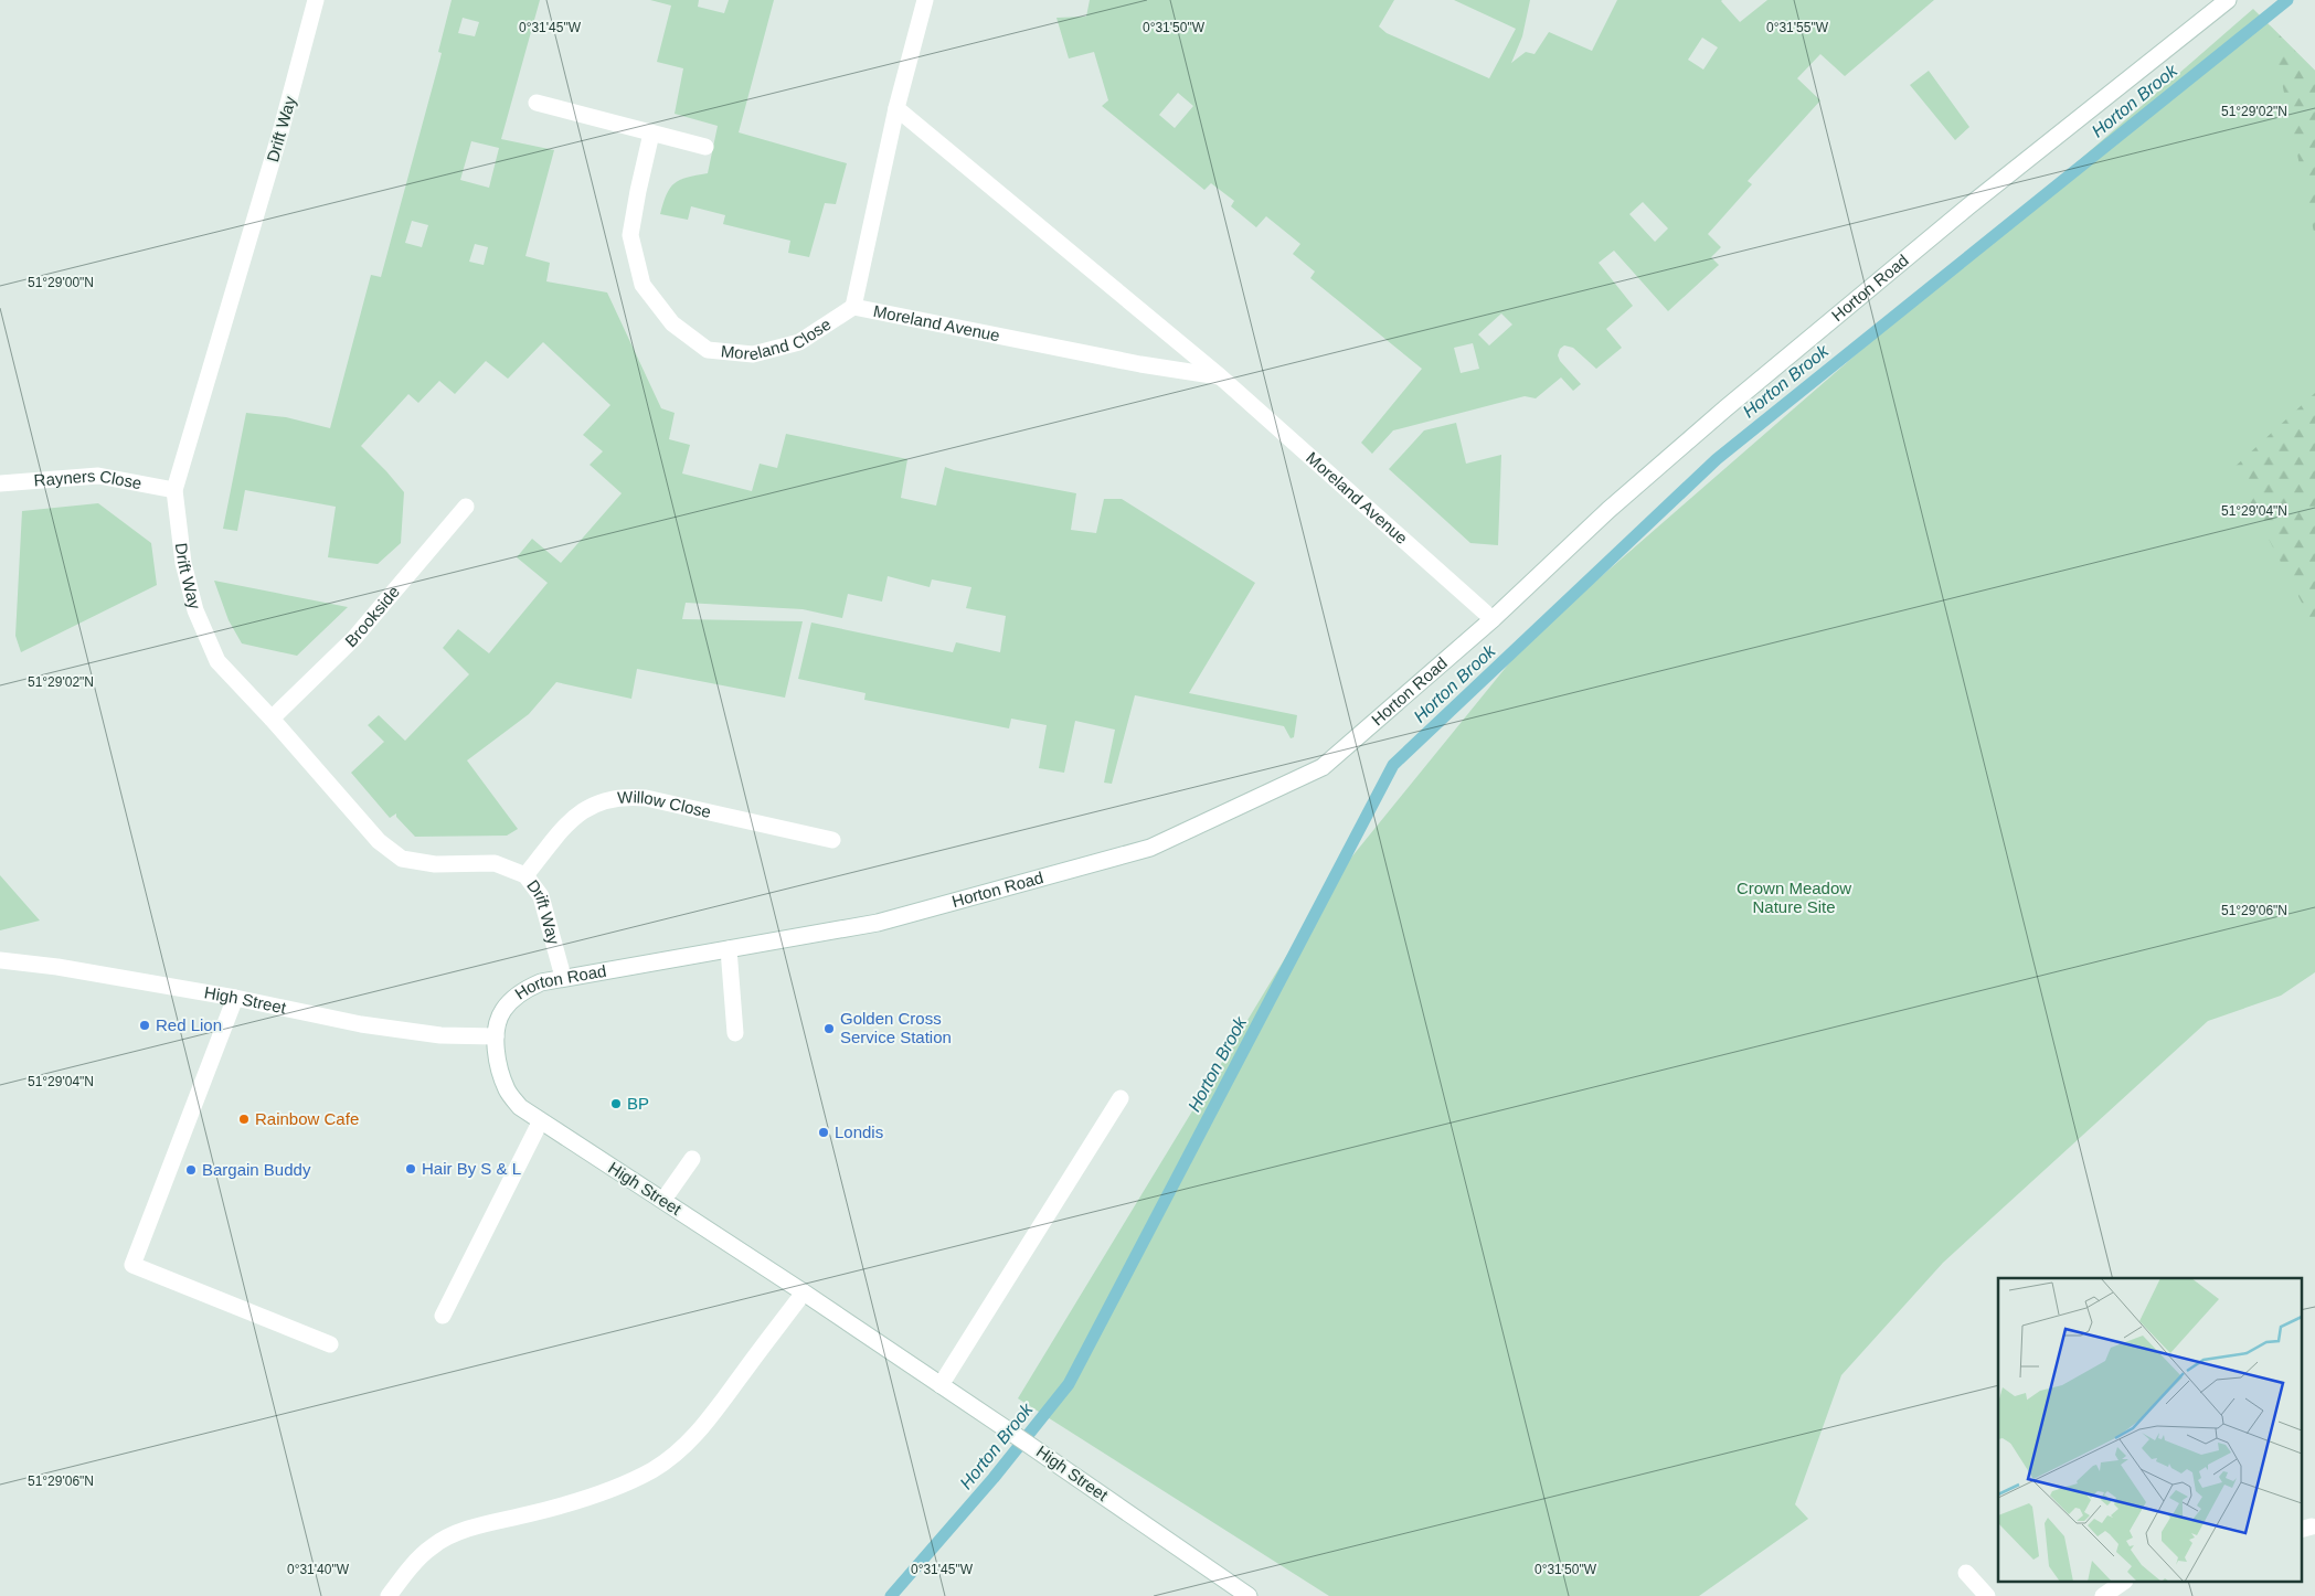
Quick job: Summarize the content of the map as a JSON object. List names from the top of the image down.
{
  "streets": {
    "street": [
      "Drift Way",
      "Horton Road",
      "Moreland Avenue",
      "Moreland Close",
      "Rayners Close",
      "Brookside",
      "Willow Close",
      "High Street"
    ]
  },
  "crossings": [
    ["Drift Way", "Horton Road"],
    ["Drift Way", "Rayners Close"],
    ["Drift Way", "Brookside"],
    ["Drift Way", "Willow Close"],
    ["Horton Road", "Moreland Avenue"],
    ["Horton Road", "High Street"],
    ["Moreland Avenue", "Moreland Close"]
  ],
  "water": ["Horton Brook"],
  "parks": ["Crown Meadow Nature Site"],
  "places": [
    "Red Lion",
    "Golden Cross Service Station",
    "BP",
    "Rainbow Cafe",
    "Londis",
    "Hair By S & L",
    "Bargain Buddy"
  ],
  "coordinates": [
    "0°31'45\"W",
    "0°31'50\"W",
    "0°31'55\"W",
    "51°29'02\"N",
    "51°29'00\"N",
    "51°29'04\"N",
    "51°29'06\"N",
    "0°31'40\"W"
  ]
}
